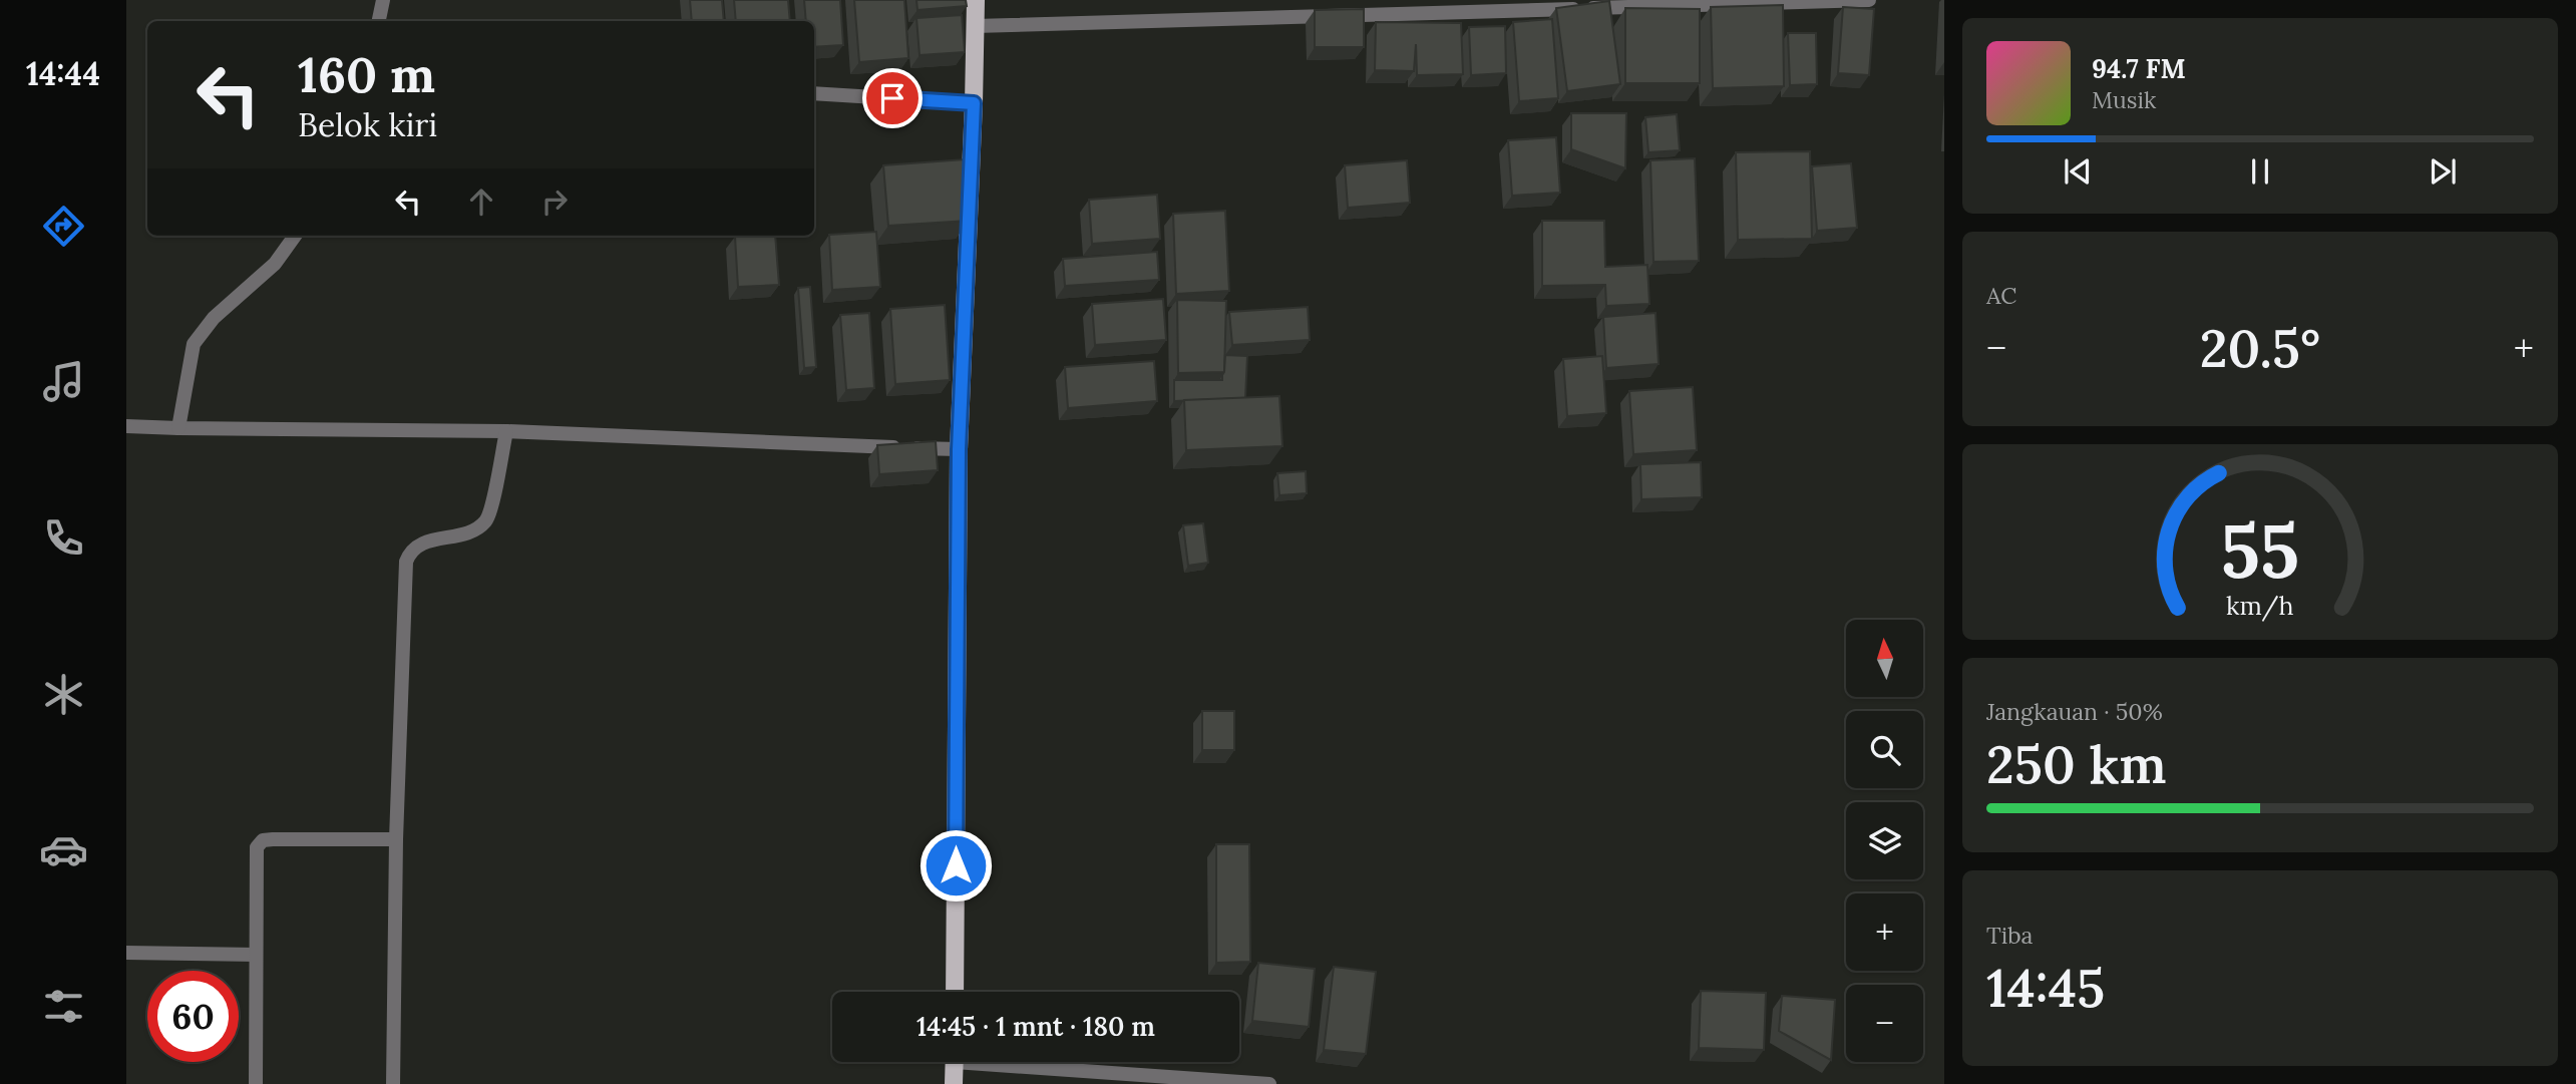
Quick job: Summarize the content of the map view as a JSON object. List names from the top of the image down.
{
  "north": "top",
  "page": {
    "tabs": "14:44",
    "turn": ["160 m", "Belok kiri"],
    "song": ["94.7 FM", "Musik"],
    "tile": [
      "AC",
      ["Jangkauan · 50%", "250 km"],
      ["Tiba", "14:45"]
    ],
    "heat": ["−", "20.5°", "+"],
    "map_buttons": ["+", "−"],
    "limit": "60",
    "trip": "14:45 · 1 mnt · 180 m",
    "gauge": ["55", "km/h"]
  }
}
